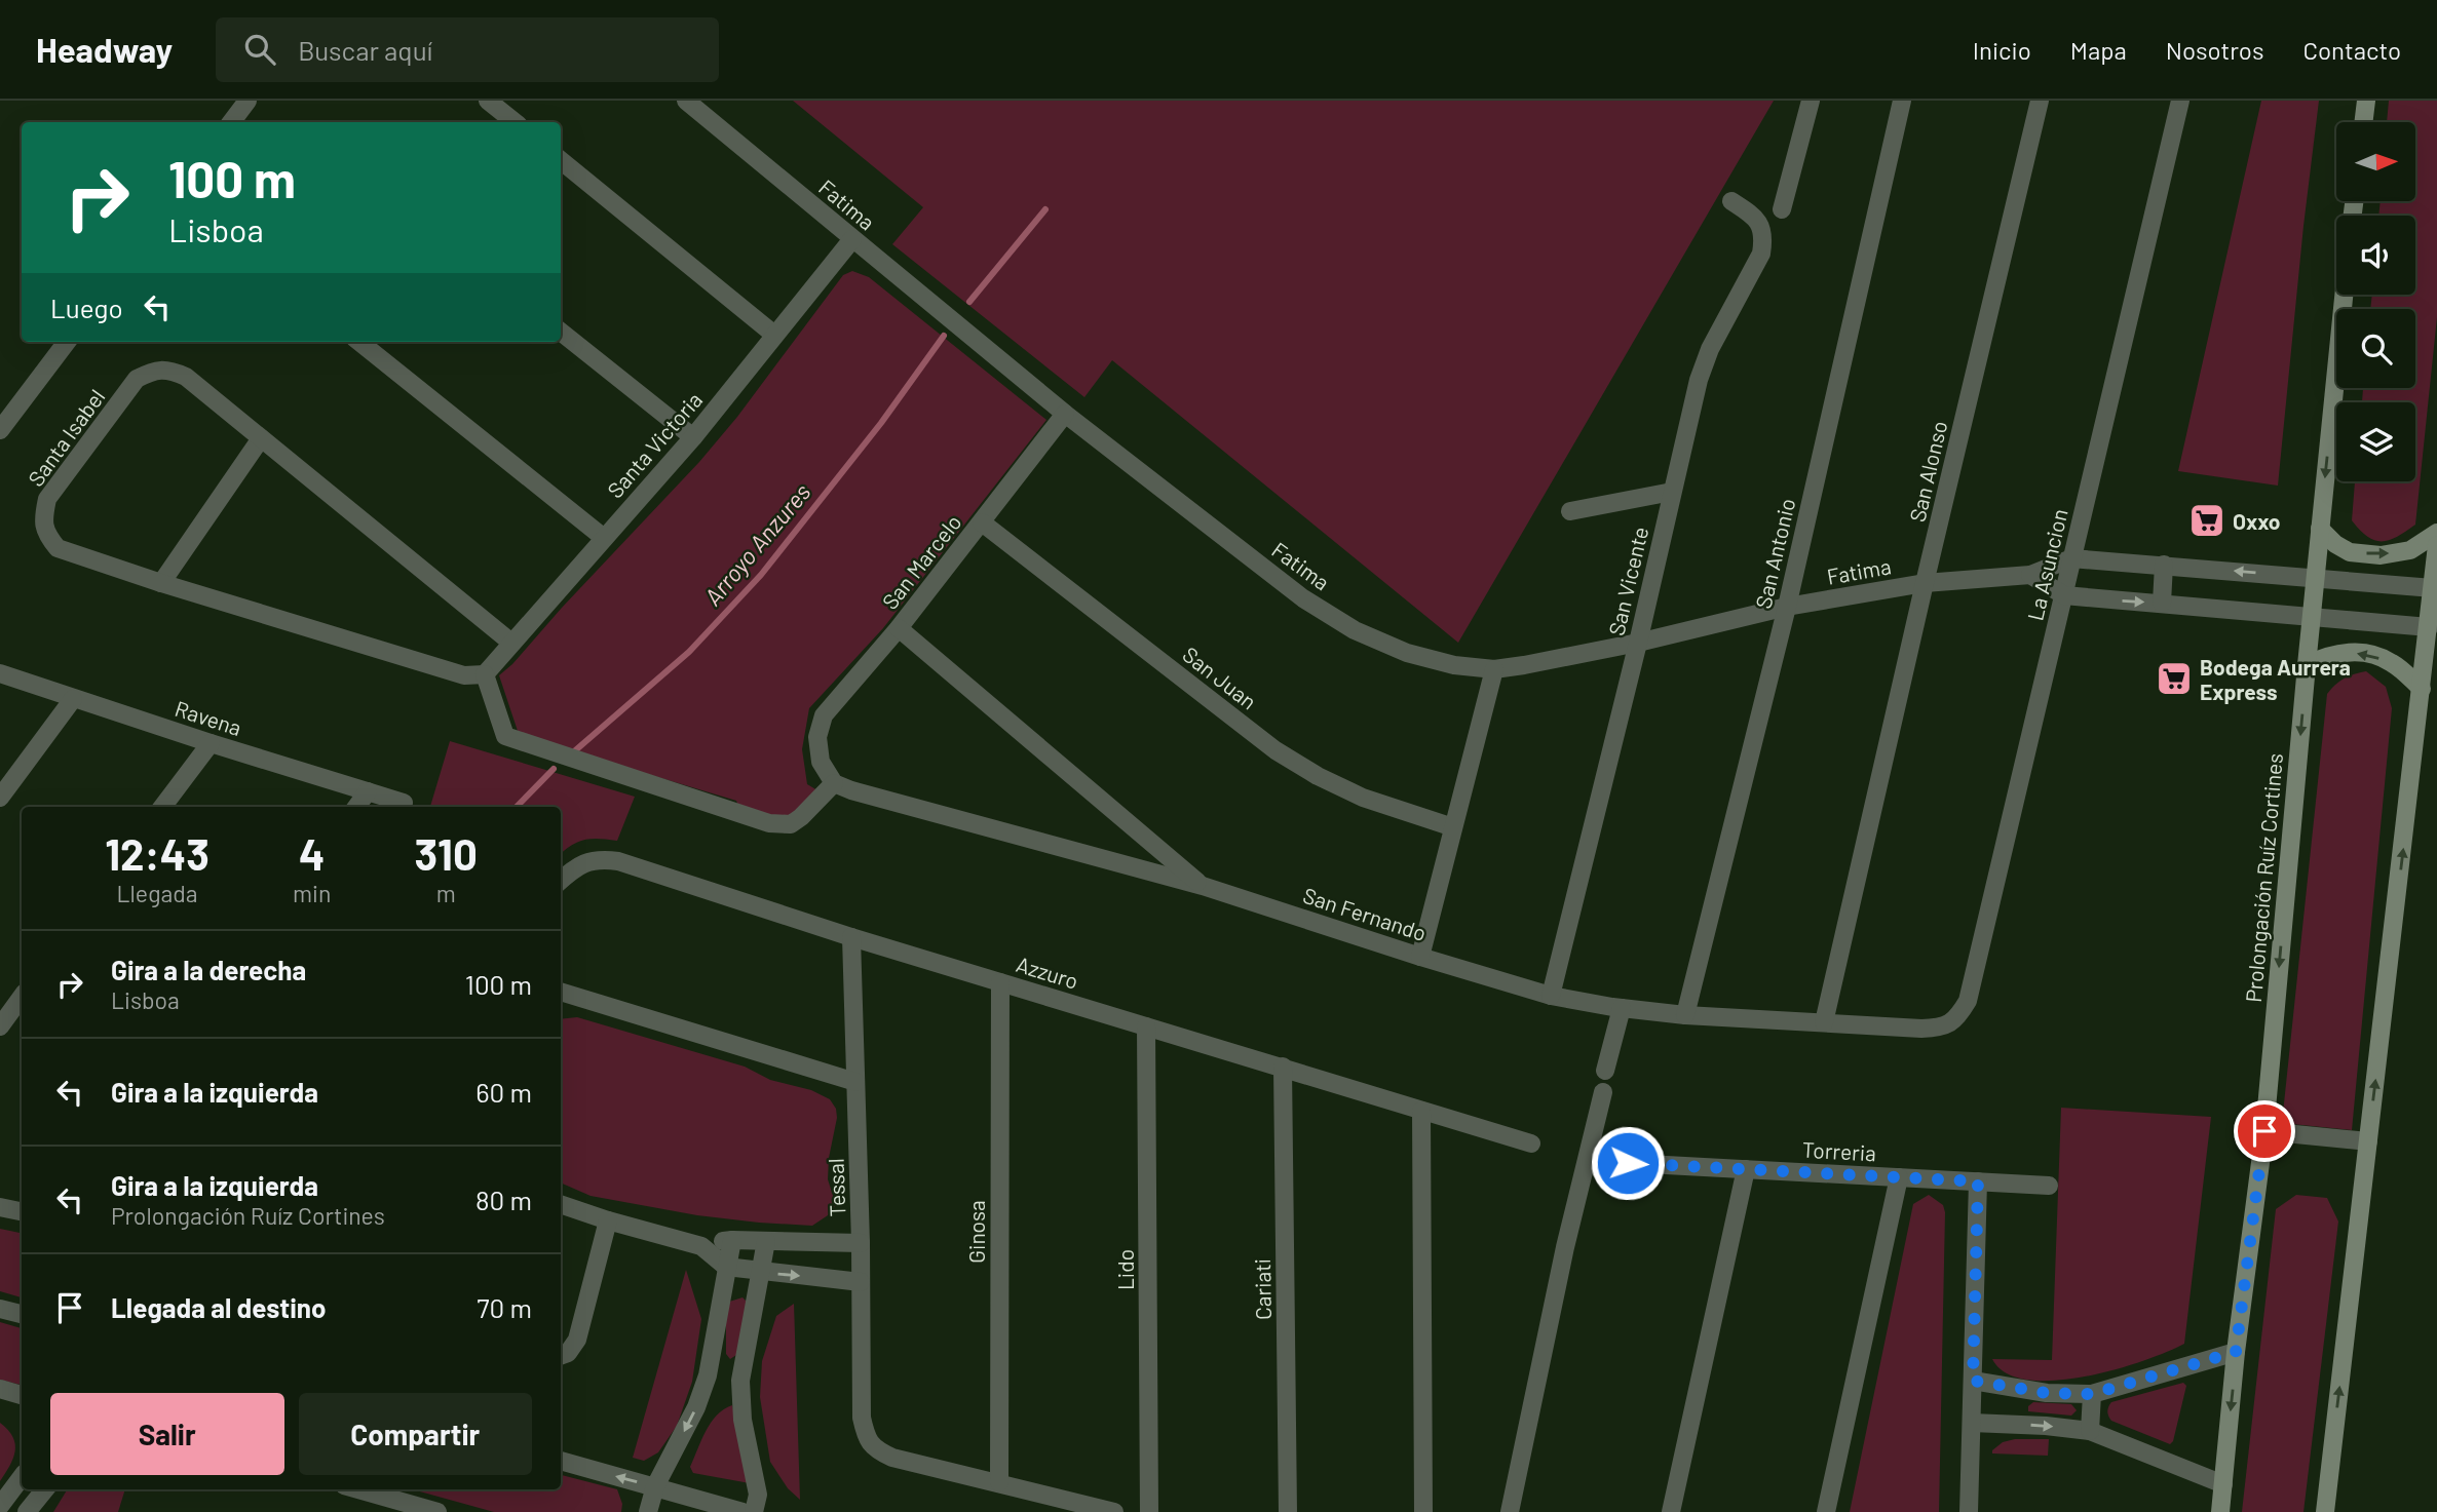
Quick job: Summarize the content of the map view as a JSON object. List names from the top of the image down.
{
  "streets": {
    "main road": ["Prolongación Ruíz Cortines"],
    "street": [
      "Fatima",
      "Santa Isabel",
      "Santa Victoria",
      "San Alonso",
      "San Antonio",
      "San Marcelo",
      "La Asuncion",
      "San Vicente",
      "San Juan",
      "Ravena",
      "San Fernando",
      "Azzuro",
      "Torreria",
      "Tessal",
      "Ginosa",
      "Lido",
      "Cariati"
    ]
  },
  "crossings": [
    ["Fatima", "Santa Victoria"],
    ["Fatima", "San Alonso"],
    ["Fatima", "San Antonio"],
    ["Fatima", "San Marcelo"],
    ["Fatima", "La Asuncion"],
    ["Fatima", "San Vicente"],
    ["Fatima", "Prolongación Ruíz Cortines"],
    ["Santa Isabel", "Santa Victoria"],
    ["San Alonso", "San Fernando"],
    ["San Antonio", "San Fernando"],
    ["San Marcelo", "San Juan"],
    ["San Marcelo", "San Fernando"],
    ["La Asuncion", "San Fernando"],
    ["San Vicente", "San Fernando"],
    ["Azzuro", "Tessal"],
    ["Azzuro", "Ginosa"],
    ["Azzuro", "Lido"],
    ["Azzuro", "Cariati"],
    ["Tessal", "Ginosa"]
  ],
  "water": ["Arroyo Anzures"],
  "places": {
    "supermarket": ["Oxxo", "Bodega Aurrera Express"]
  },
  "north": "right",
  "page": {
    "header": "Headway",
    "search": "Buscar aquí",
    "nav": [
      "Inicio",
      "Mapa",
      "Nosotros",
      "Contacto"
    ],
    "turn": ["100 m", "Lisboa"],
    "then": "Luego",
    "eta": [
      "12:43",
      "Llegada",
      "4",
      "min",
      "310",
      "m"
    ],
    "list": [
      {
        "name": "Gira a la derecha",
        "note": "Lisboa",
        "value": "100 m"
      },
      {
        "name": "Gira a la izquierda",
        "value": "60 m"
      },
      {
        "name": "Gira a la izquierda",
        "note": "Prolongación Ruíz Cortines",
        "value": "80 m"
      },
      {
        "name": "Llegada al destino",
        "value": "70 m"
      }
    ],
    "buttons": ["Salir", "Compartir"]
  }
}
